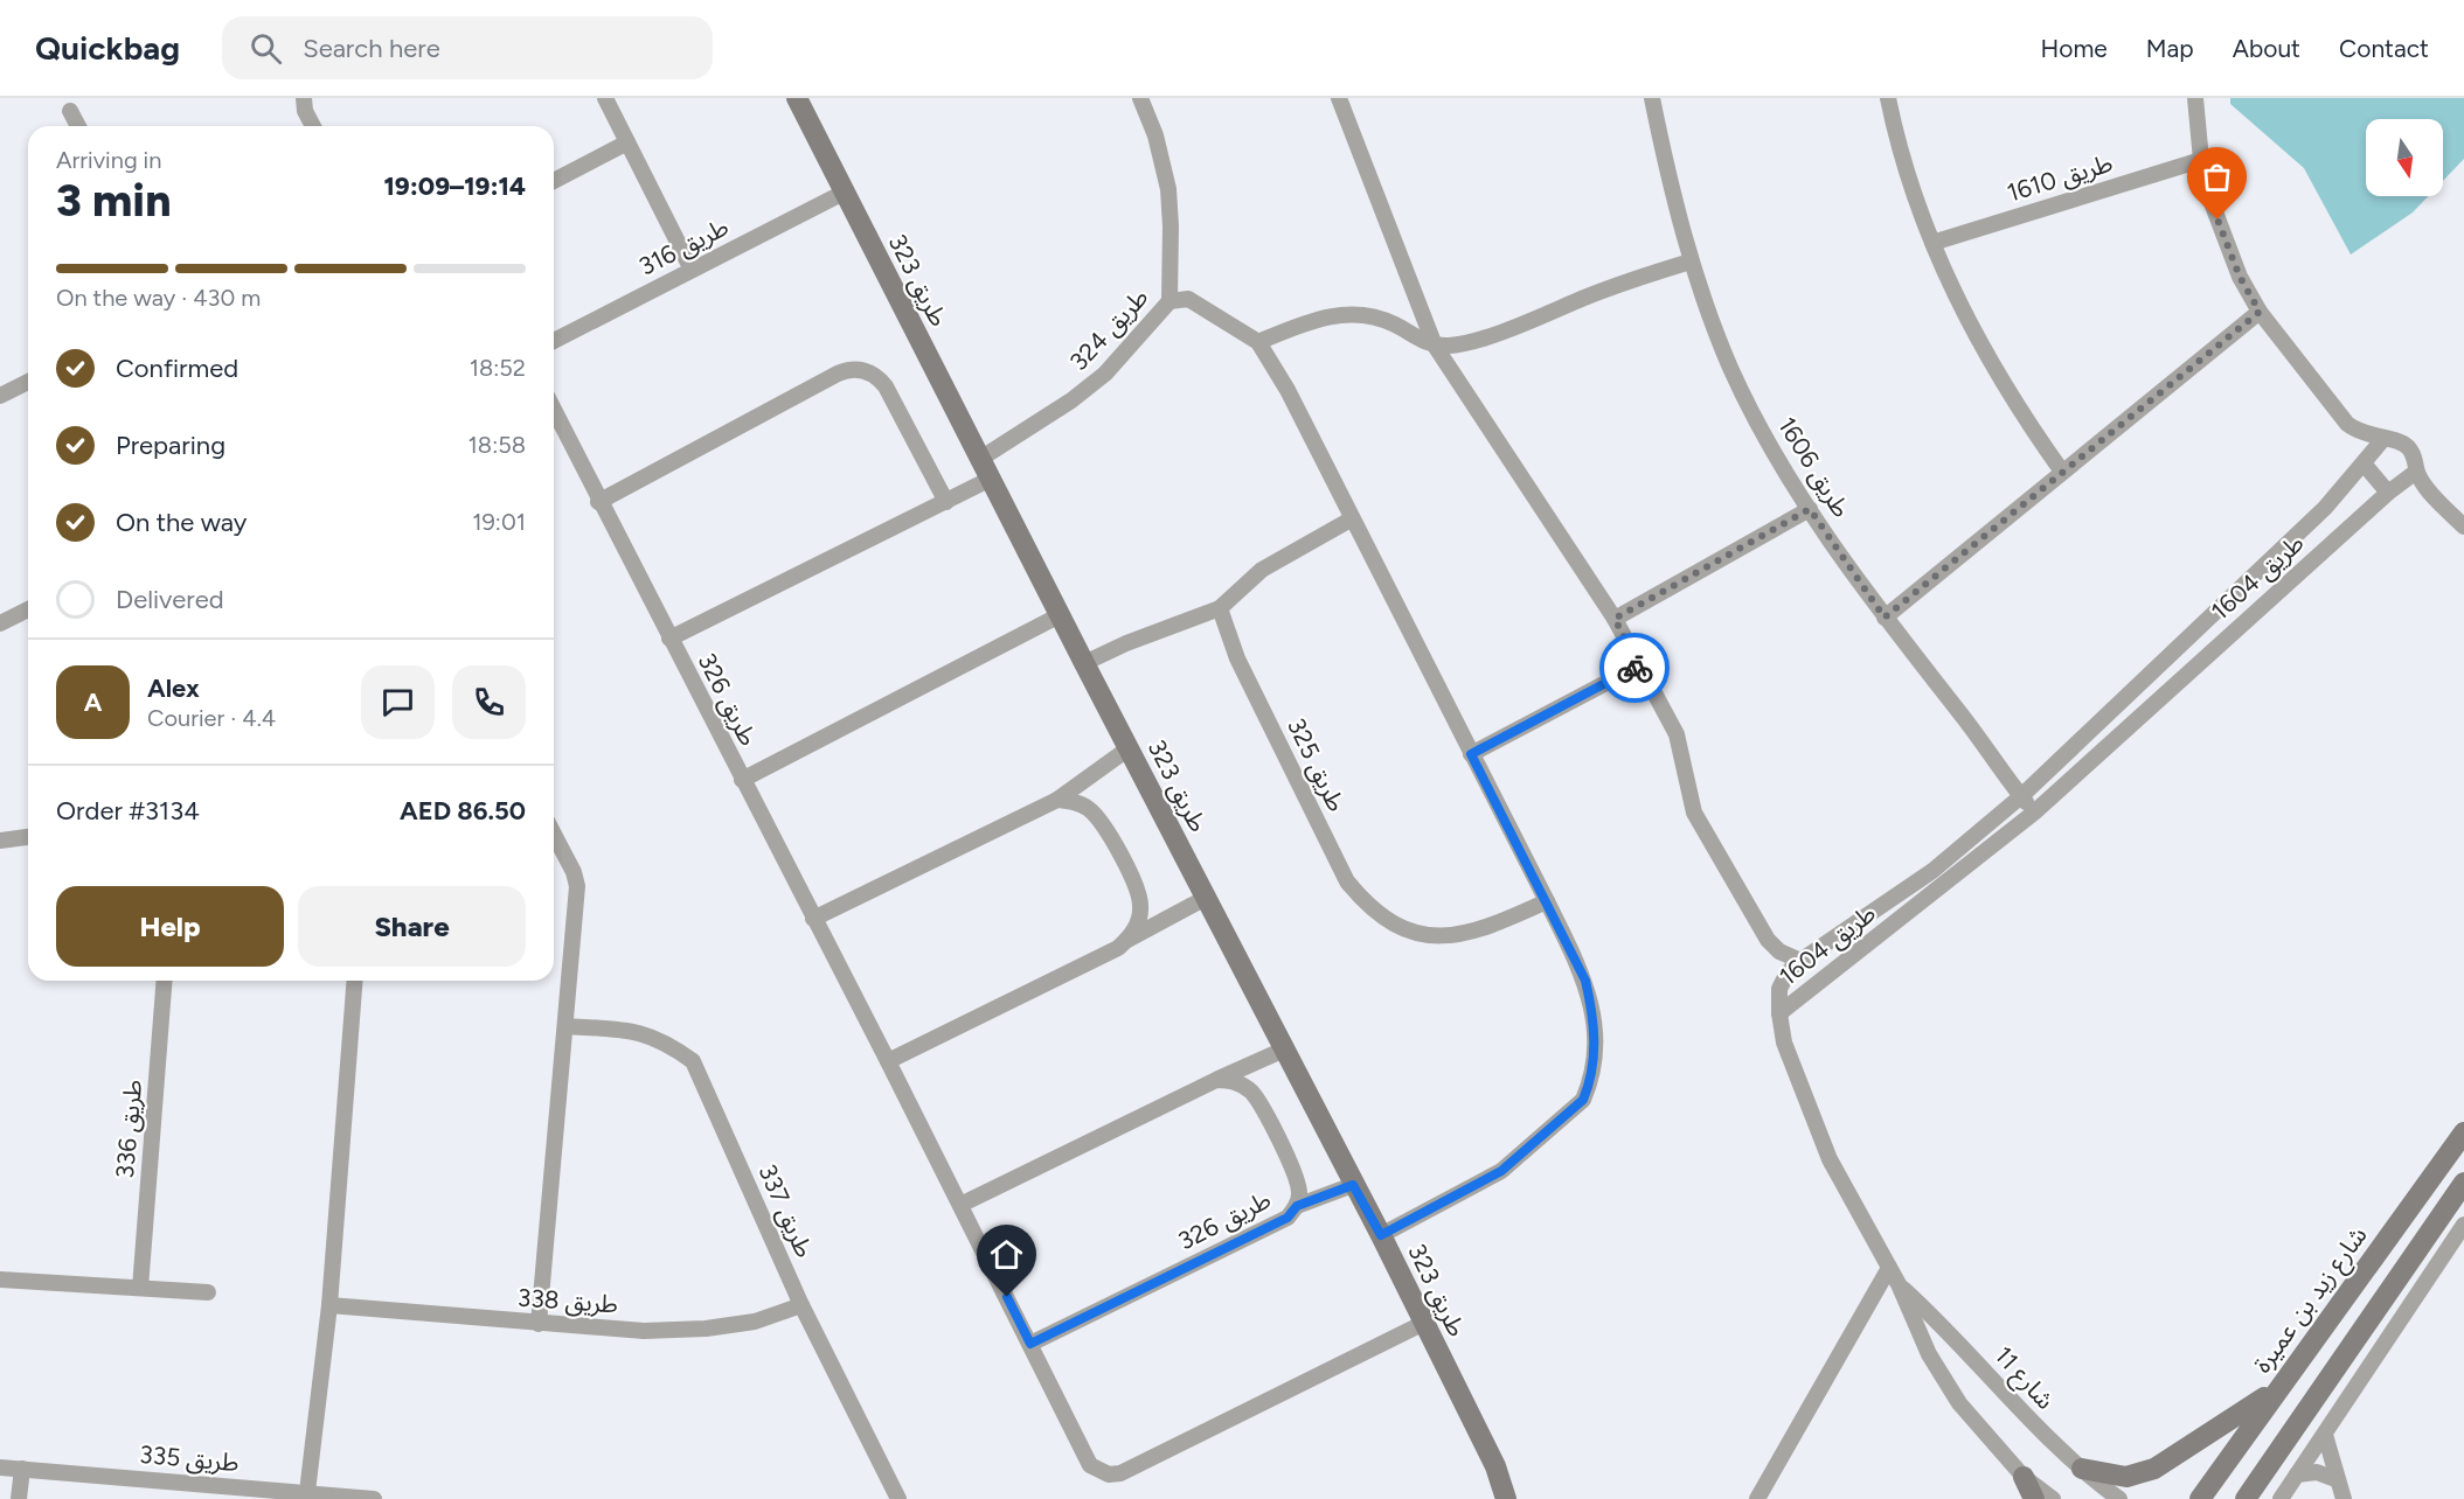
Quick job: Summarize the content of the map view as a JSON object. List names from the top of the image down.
{
  "streets": {
    "street": [
      "طريق 1610",
      "طريق 316",
      "طريق 323",
      "طريق 324",
      "طريق 1606",
      "طريق 1604",
      "طريق 326",
      "طريق 325",
      "طريق 336",
      "طريق 337",
      "شارع زيد بن عميرة",
      "طريق 338",
      "شارع 11",
      "طريق 335"
    ]
  },
  "crossings": [
    ["طريق 316", "طريق 323"],
    ["طريق 323", "طريق 324"],
    ["طريق 323", "طريق 326"],
    ["طريق 1606", "طريق 1604"],
    ["طريق 1604", "شارع 11"],
    ["طريق 337", "طريق 338"]
  ],
  "north": "bottom",
  "page": {
    "header": "Quickbag",
    "search": "Search here",
    "nav": [
      "Home",
      "Map",
      "About",
      "Contact"
    ],
    "heading": ["3 min", "Arriving in", "19:09–19:14"],
    "panel": [
      "Alex",
      "Courier · 4.4",
      "Order #3134",
      "AED 86.50"
    ],
    "bar": "On the way · 430 m",
    "list": [
      ["Confirmed", "18:52"],
      ["Preparing", "18:58"],
      ["On the way", "19:01"],
      "Delivered"
    ],
    "round": "A",
    "buttons": ["Help", "Share"]
  }
}
